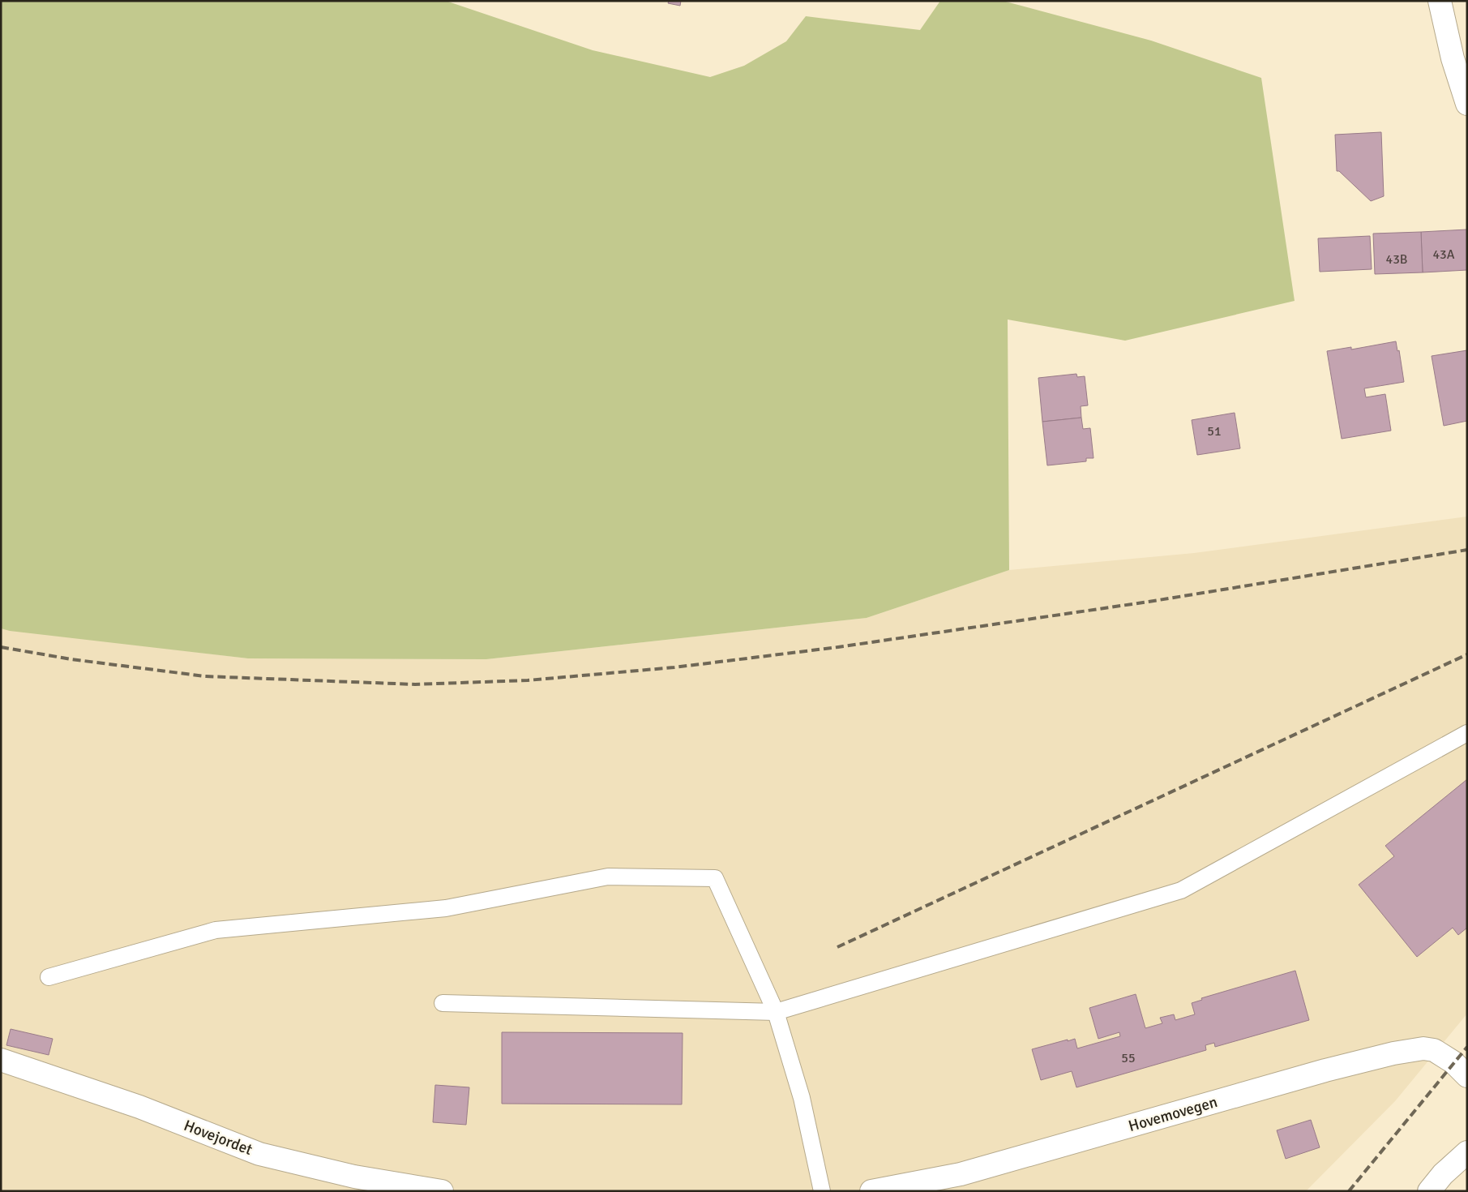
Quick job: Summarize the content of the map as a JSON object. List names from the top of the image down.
{
  "streets": {
    "street": ["Hovemovegen", "Hovejordet"]
  },
  "house_numbers": [
    "43A",
    "43B",
    "51",
    "55"
  ]
}
